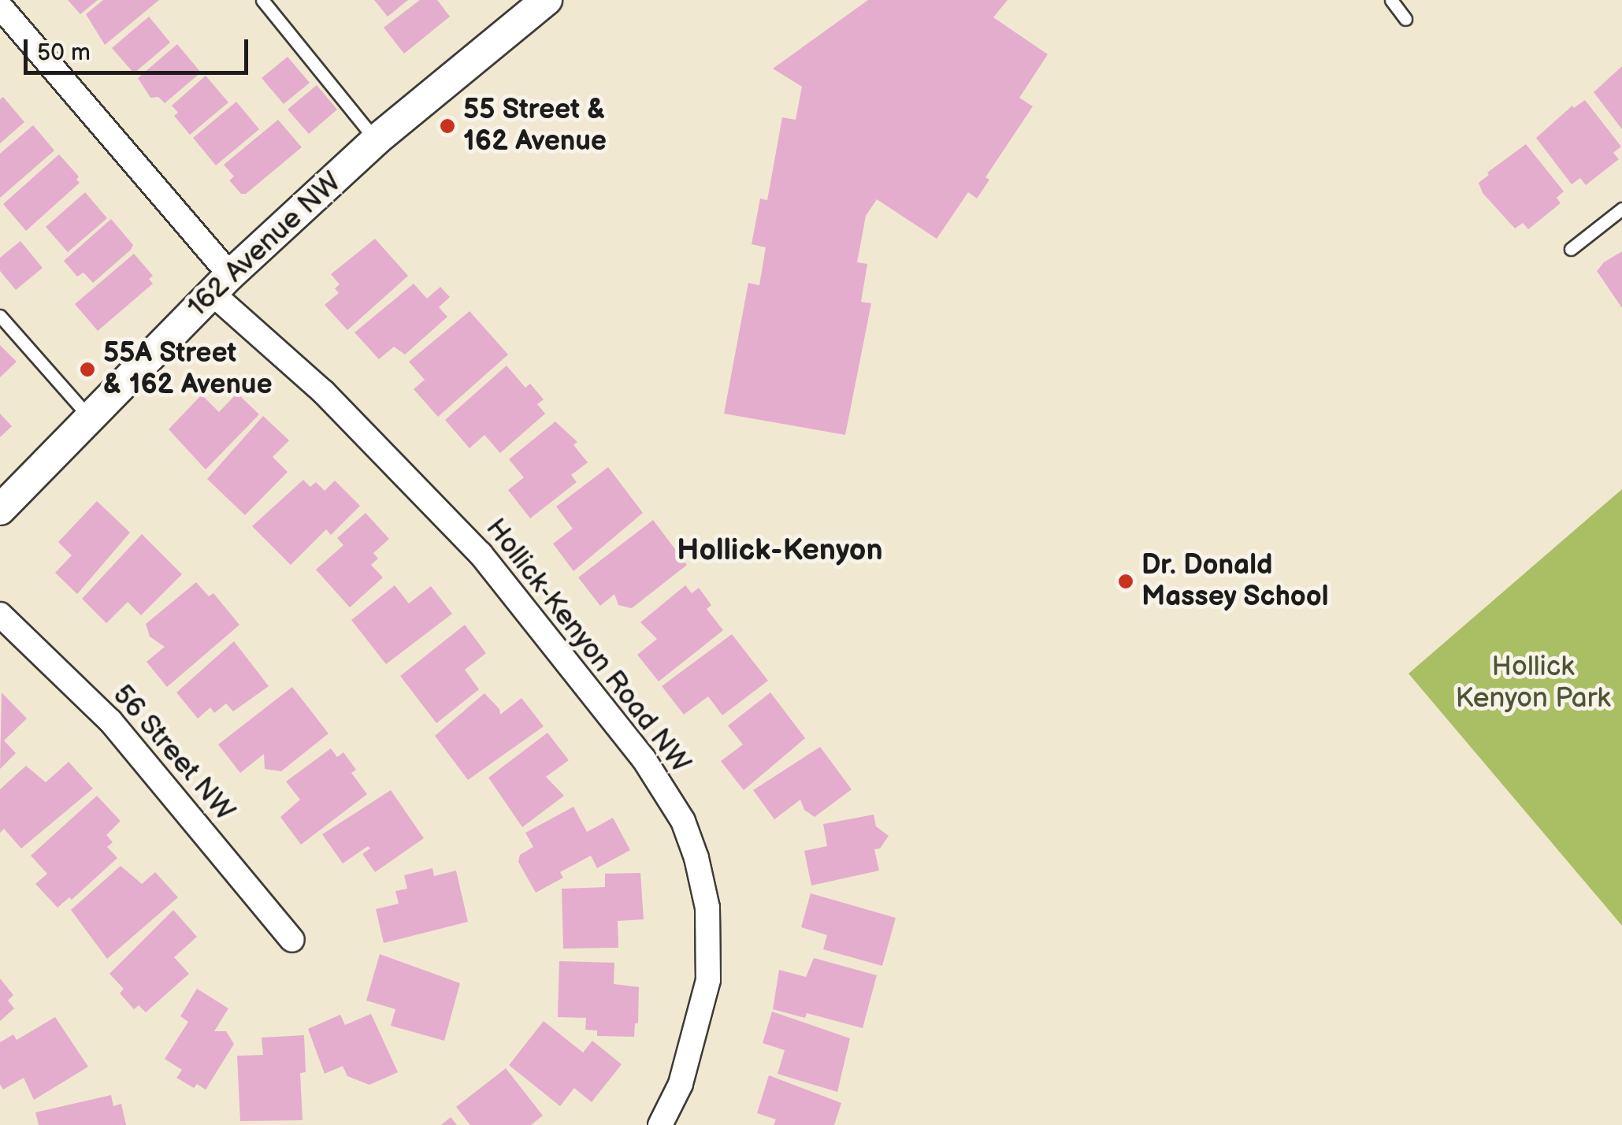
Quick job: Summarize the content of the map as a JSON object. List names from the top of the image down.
{
  "streets": {
    "street": ["162 Avenue NW", "Hollick-Kenyon Road NW", "56 Street NW"]
  },
  "crossings": [
    ["162 Avenue NW", "Hollick-Kenyon Road NW"]
  ],
  "districts": ["Hollick-Kenyon"],
  "parks": ["Hollick Kenyon Park"],
  "places": ["55 Street & 162 Avenue", "55A Street & 162 Avenue", "Dr. Donald Massey School"],
  "scale_bar": "50 m"
}
